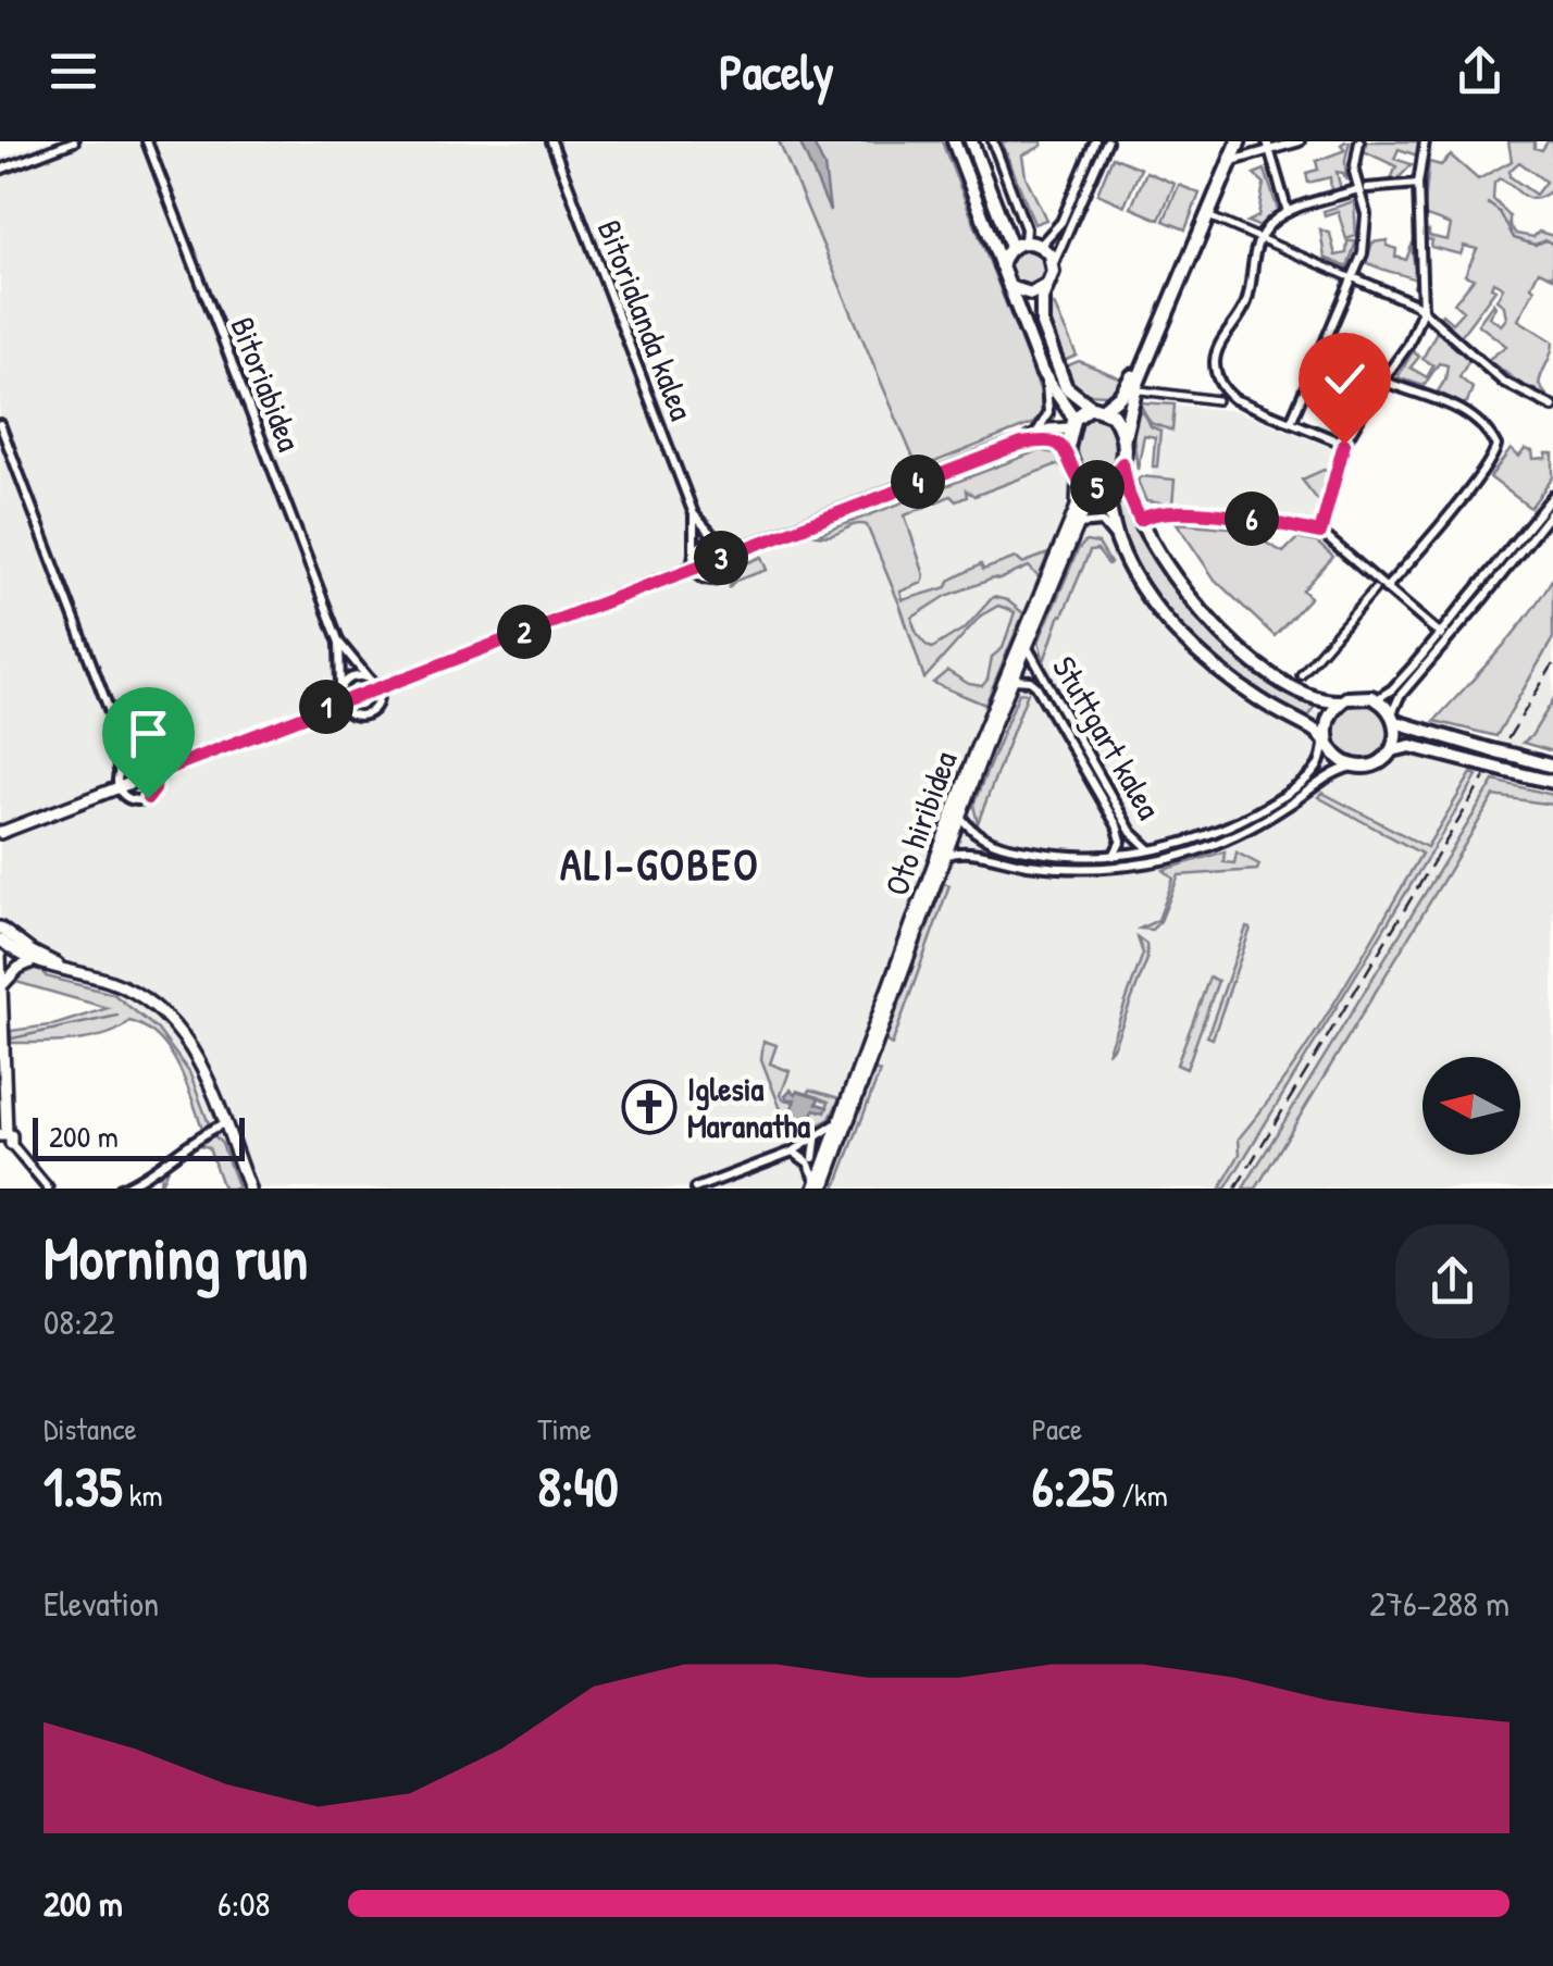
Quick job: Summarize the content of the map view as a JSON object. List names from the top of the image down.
{
  "streets": {
    "street": [
      "Bitorialanda kalea",
      "Bitoriabidea",
      "Stuttgart kalea",
      "Oto hiribidea"
    ]
  },
  "crossings": [
    ["Stuttgart kalea", "Oto hiribidea"]
  ],
  "districts": ["ALI-GOBEO"],
  "places": {
    "church": ["Iglesia Maranatha"]
  },
  "scale_bar": "200 m",
  "north": "left",
  "page": {
    "header": "Pacely",
    "pins": [
      "4",
      "5",
      "6",
      "3",
      "2",
      "1"
    ],
    "scale": "200 m",
    "heading": ["Morning run", "08:22"],
    "stats": [
      ["Distance", "1.35 km"],
      ["Time", "8:40"],
      ["Pace", "6:25 /km"]
    ],
    "chart": ["Elevation", "276–288 m"],
    "list": [
      {
        "name": "200 m",
        "note": "6:08"
      }
    ]
  }
}
